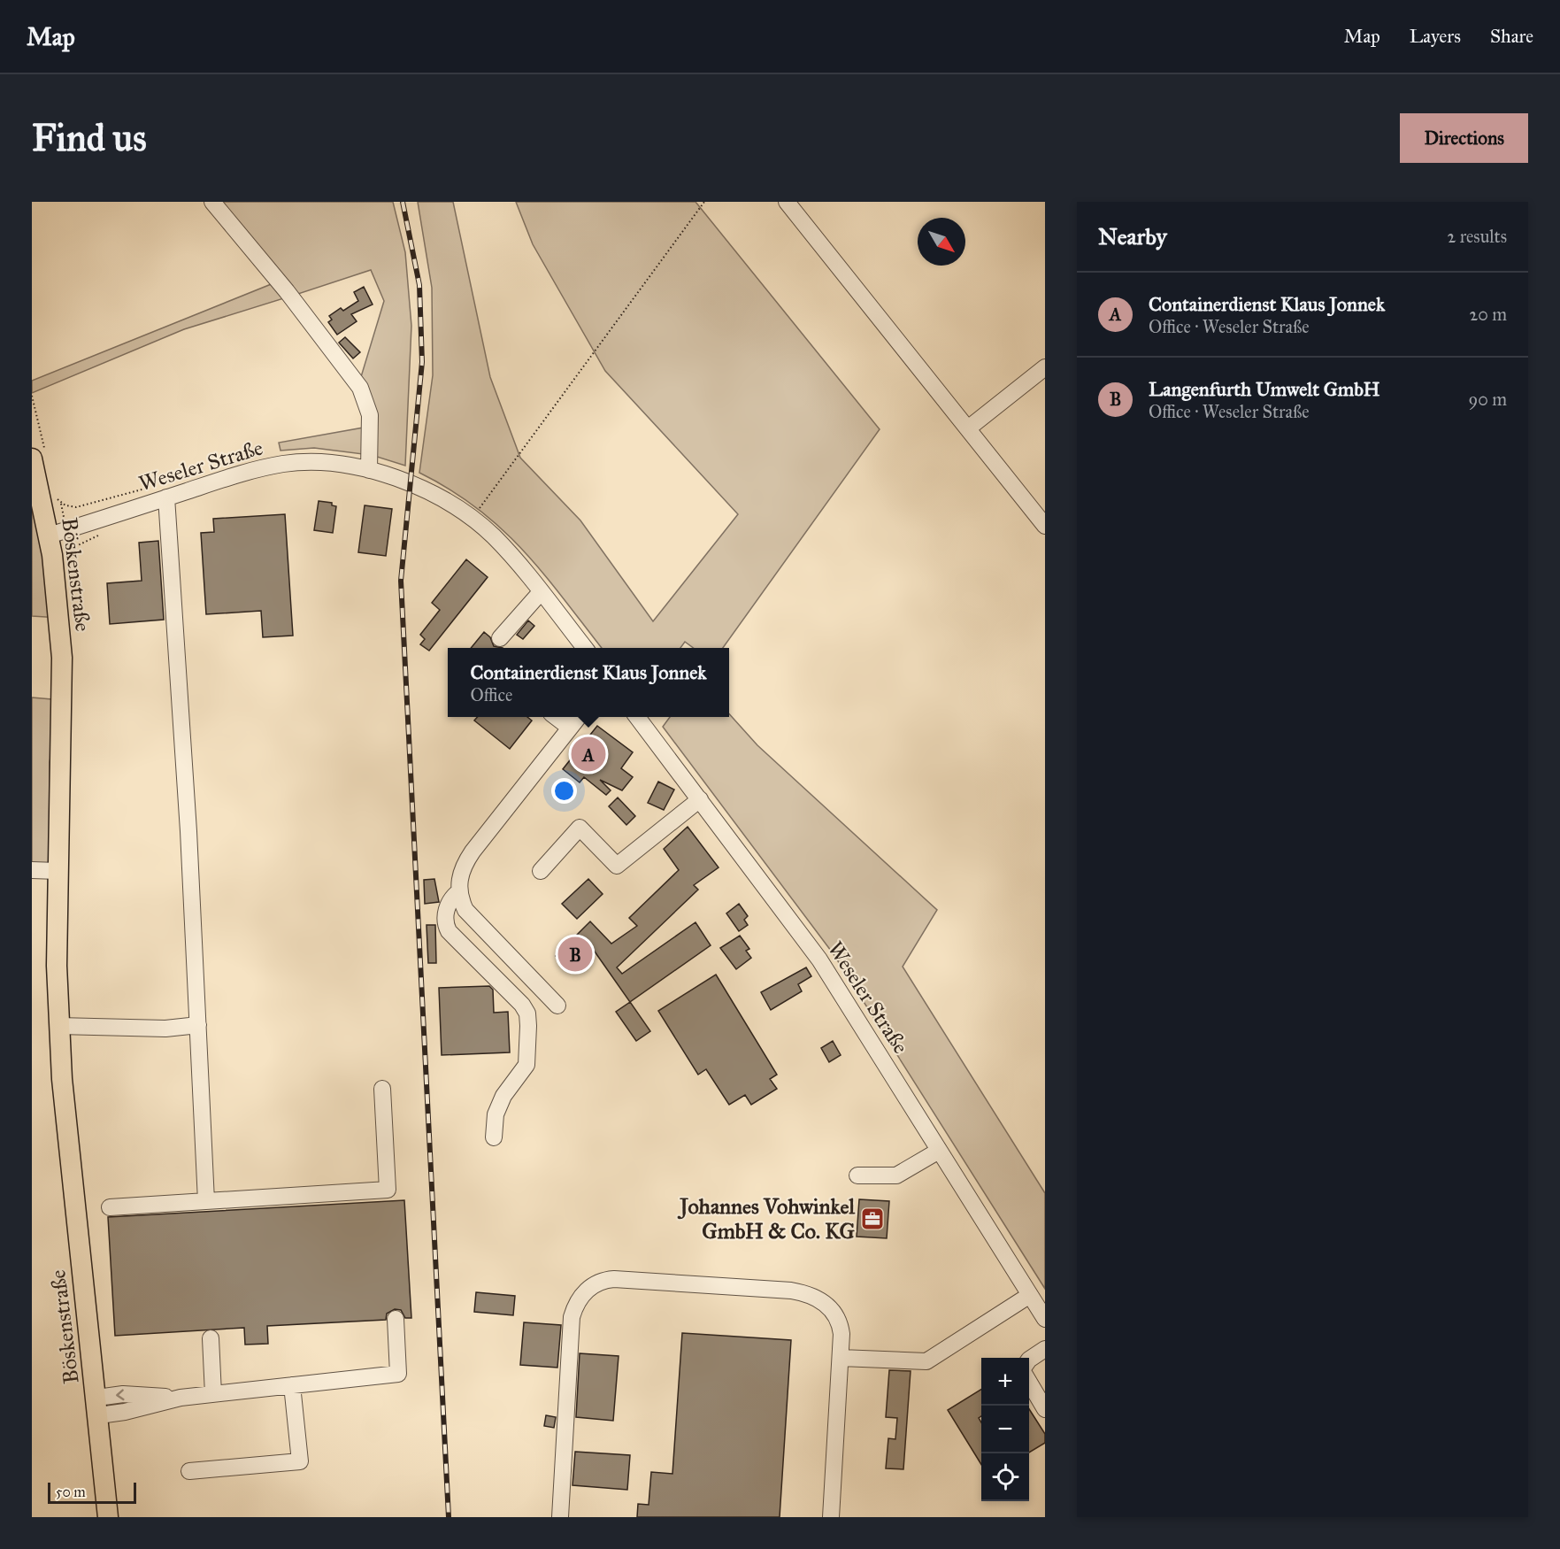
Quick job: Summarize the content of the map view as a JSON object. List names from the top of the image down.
{
  "streets": {
    "main road": ["Böskenstraße"],
    "street": ["Weseler Straße"]
  },
  "crossings": [
    ["Weseler Straße", "Böskenstraße"]
  ],
  "places": {
    "office": ["Johannes Vohwinkel GmbH & Co. KG"]
  },
  "scale_bar": "50 m",
  "north": "bottom right",
  "page": {
    "header": "Map",
    "nav": ["Map", "Layers", "Share"],
    "buttons": "Directions",
    "title": "Find us",
    "heading": ["Nearby", "2 results"],
    "list": [
      {
        "mark": "A",
        "name": "Containerdienst Klaus Jonnek",
        "note": "Office · Weseler Straße",
        "value": "20 m"
      },
      {
        "mark": "B",
        "name": "Langenfurth Umwelt GmbH",
        "note": "Office · Weseler Straße",
        "value": "90 m"
      }
    ],
    "popup": ["Containerdienst Klaus Jonnek", "Office"],
    "pins": ["A", "B"],
    "map_buttons": ["+", "−"],
    "scale": "50 m"
  }
}
